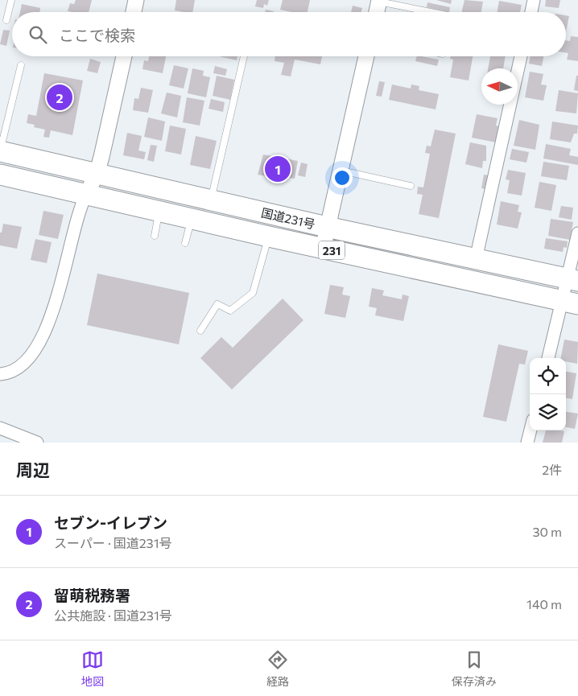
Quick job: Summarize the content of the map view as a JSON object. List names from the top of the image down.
{
  "streets": {
    "highway": ["国道231号", "231"]
  },
  "north": "left",
  "page": {
    "search": "ここで検索",
    "pins": ["2", "1"],
    "heading": ["周辺", "2件"],
    "list": [
      {
        "mark": "1",
        "name": "セブン-イレブン",
        "note": "スーパー · 国道231号",
        "value": "30 m"
      },
      {
        "mark": "2",
        "name": "留萌税務署",
        "note": "公共施設 · 国道231号",
        "value": "140 m"
      }
    ],
    "nav": ["地図", "経路", "保存済み"]
  }
}
